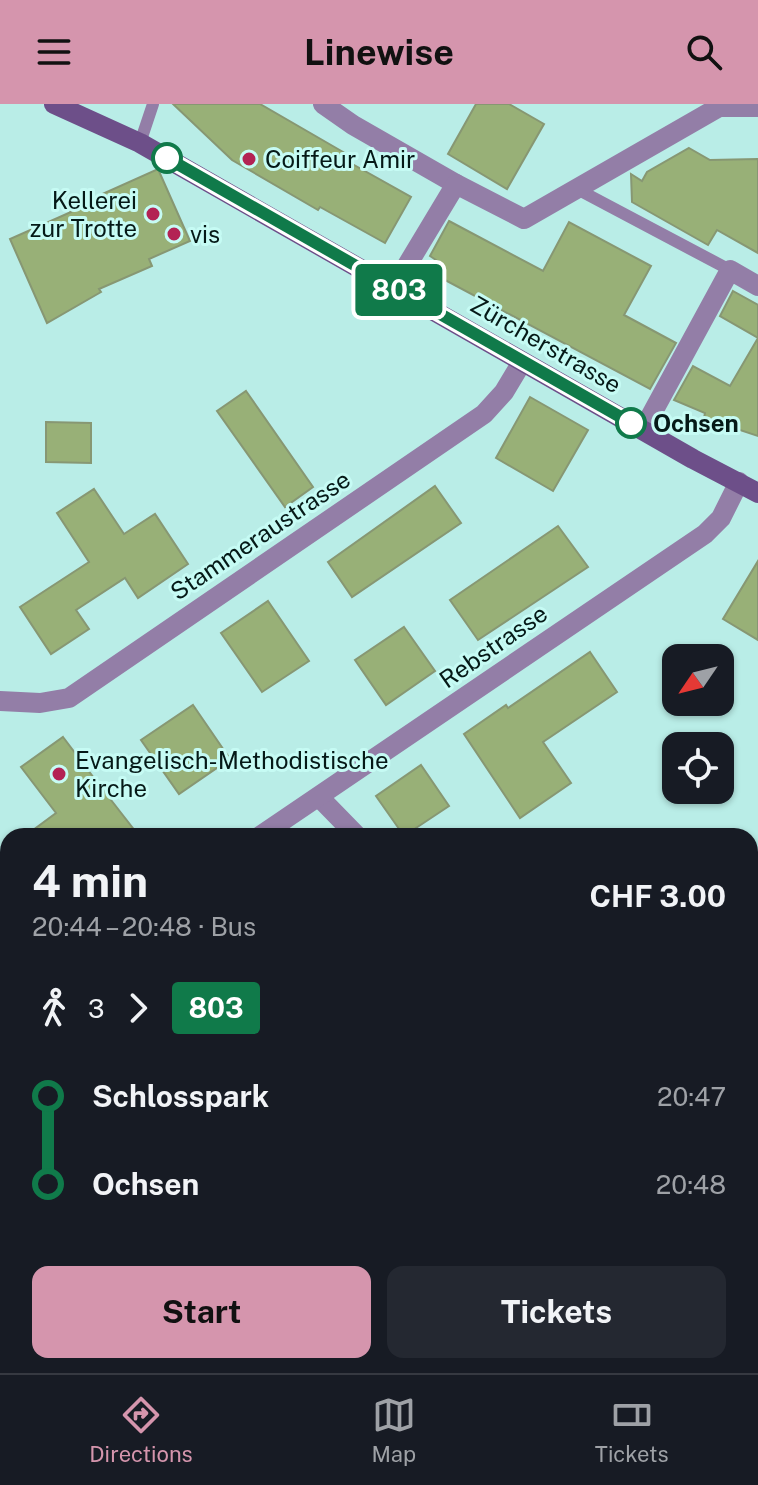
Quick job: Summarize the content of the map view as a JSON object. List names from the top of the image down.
{
  "streets": {
    "main road": ["Zürcherstrasse"],
    "street": ["Stammeraustrasse", "Rebstrasse"]
  },
  "crossings": [
    ["Zürcherstrasse", "Stammeraustrasse"],
    ["Zürcherstrasse", "Rebstrasse"]
  ],
  "places": [
    "Coiffeur Amir",
    "Kellerei zur Trotte",
    "vis",
    "Ochsen",
    "Evangelisch-Methodistische Kirche"
  ],
  "lines": ["bus line 803"],
  "north": "bottom left",
  "page": {
    "header": "Linewise",
    "on_map": "803",
    "heading": ["4 min", "20:44 – 20:48 · Bus", "CHF 3.00"],
    "legs": ["3", "803"],
    "list": [
      {
        "name": "Schlosspark",
        "value": "20:47"
      },
      {
        "name": "Ochsen",
        "value": "20:48"
      }
    ],
    "buttons": ["Start", "Tickets"],
    "tabs": ["Directions", "Map", "Tickets"]
  }
}
